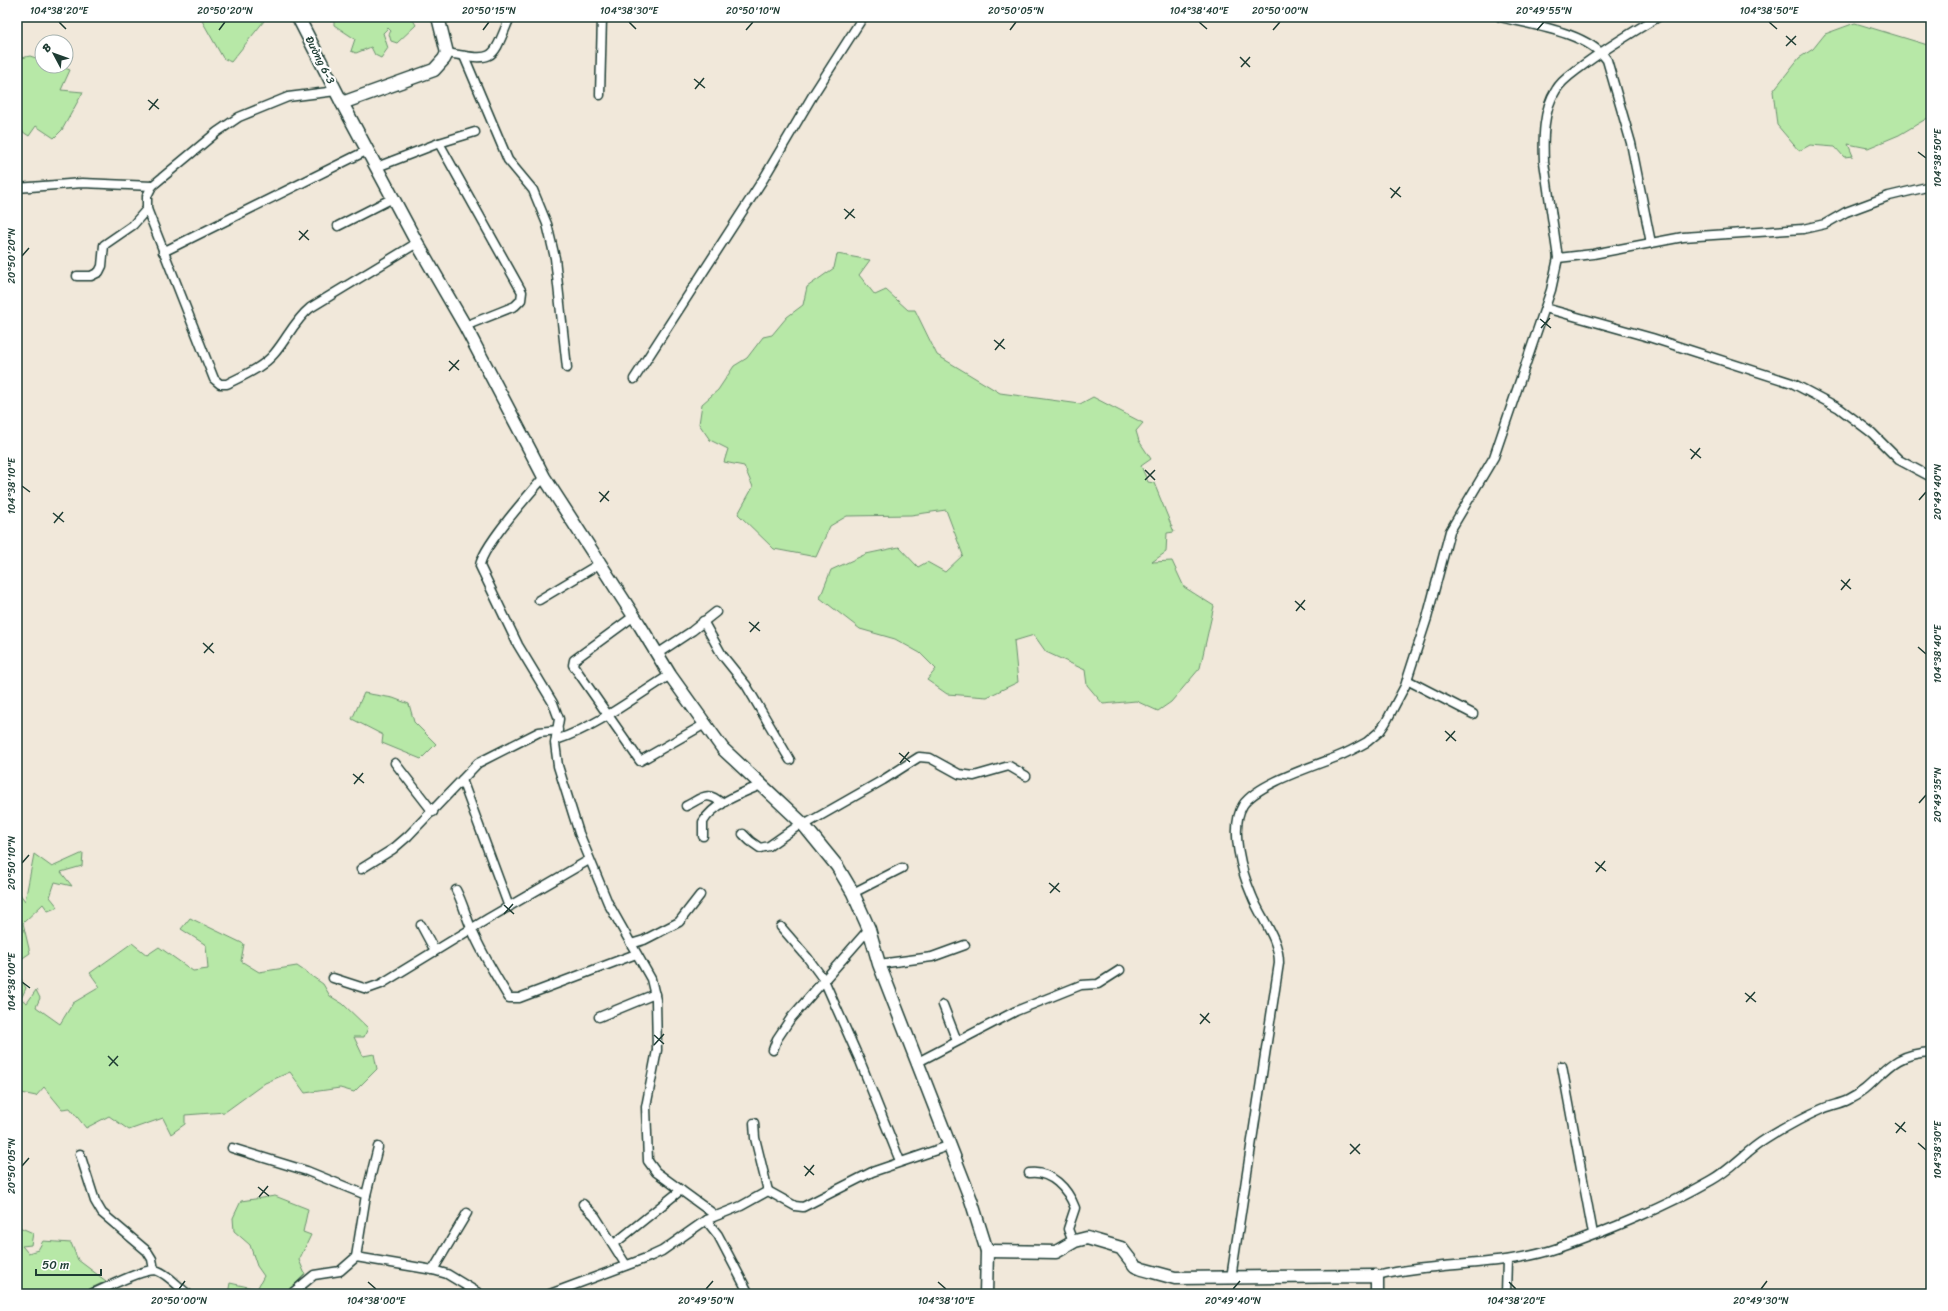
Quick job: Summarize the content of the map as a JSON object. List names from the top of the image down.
{
  "streets": {
    "street": ["Đường 6-3"]
  },
  "scale_bar": "50 m",
  "north": "top left",
  "coordinates": [
    "104°38'20\"E",
    "20°50'20\"N",
    "20°50'15\"N",
    "104°38'30\"E",
    "20°50'10\"N",
    "20°50'05\"N",
    "104°38'40\"E",
    "20°50'00\"N",
    "20°49'55\"N",
    "104°38'50\"E",
    "104°38'10\"E",
    "20°49'40\"N",
    "20°49'35\"N",
    "104°38'00\"E",
    "20°49'50\"N",
    "20°49'30\"N"
  ]
}
